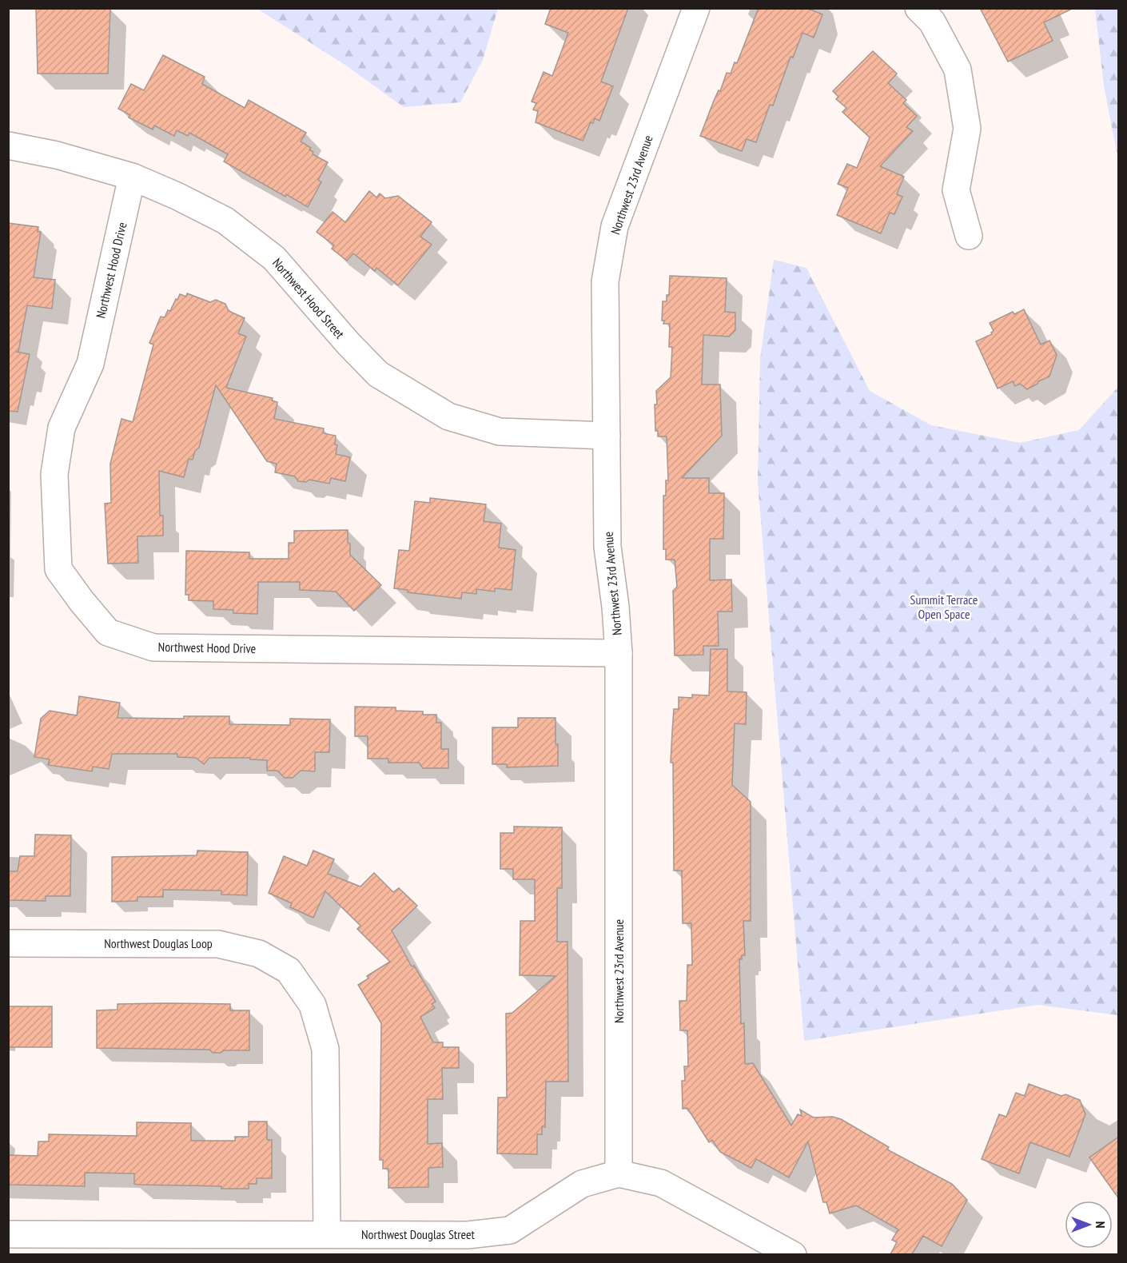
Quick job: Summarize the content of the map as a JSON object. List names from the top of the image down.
{
  "streets": {
    "street": [
      "Northwest 23rd Avenue",
      "Northwest Hood Drive",
      "Northwest Hood Street",
      "Northwest Douglas Loop",
      "Northwest Douglas Street"
    ]
  },
  "crossings": [
    ["Northwest 23rd Avenue", "Northwest Hood Drive"],
    ["Northwest 23rd Avenue", "Northwest Hood Street"],
    ["Northwest 23rd Avenue", "Northwest Douglas Street"],
    ["Northwest Hood Drive", "Northwest Hood Street"],
    ["Northwest Douglas Loop", "Northwest Douglas Street"]
  ],
  "parks": ["Summit Terrace Open Space"],
  "north": "right"
}
